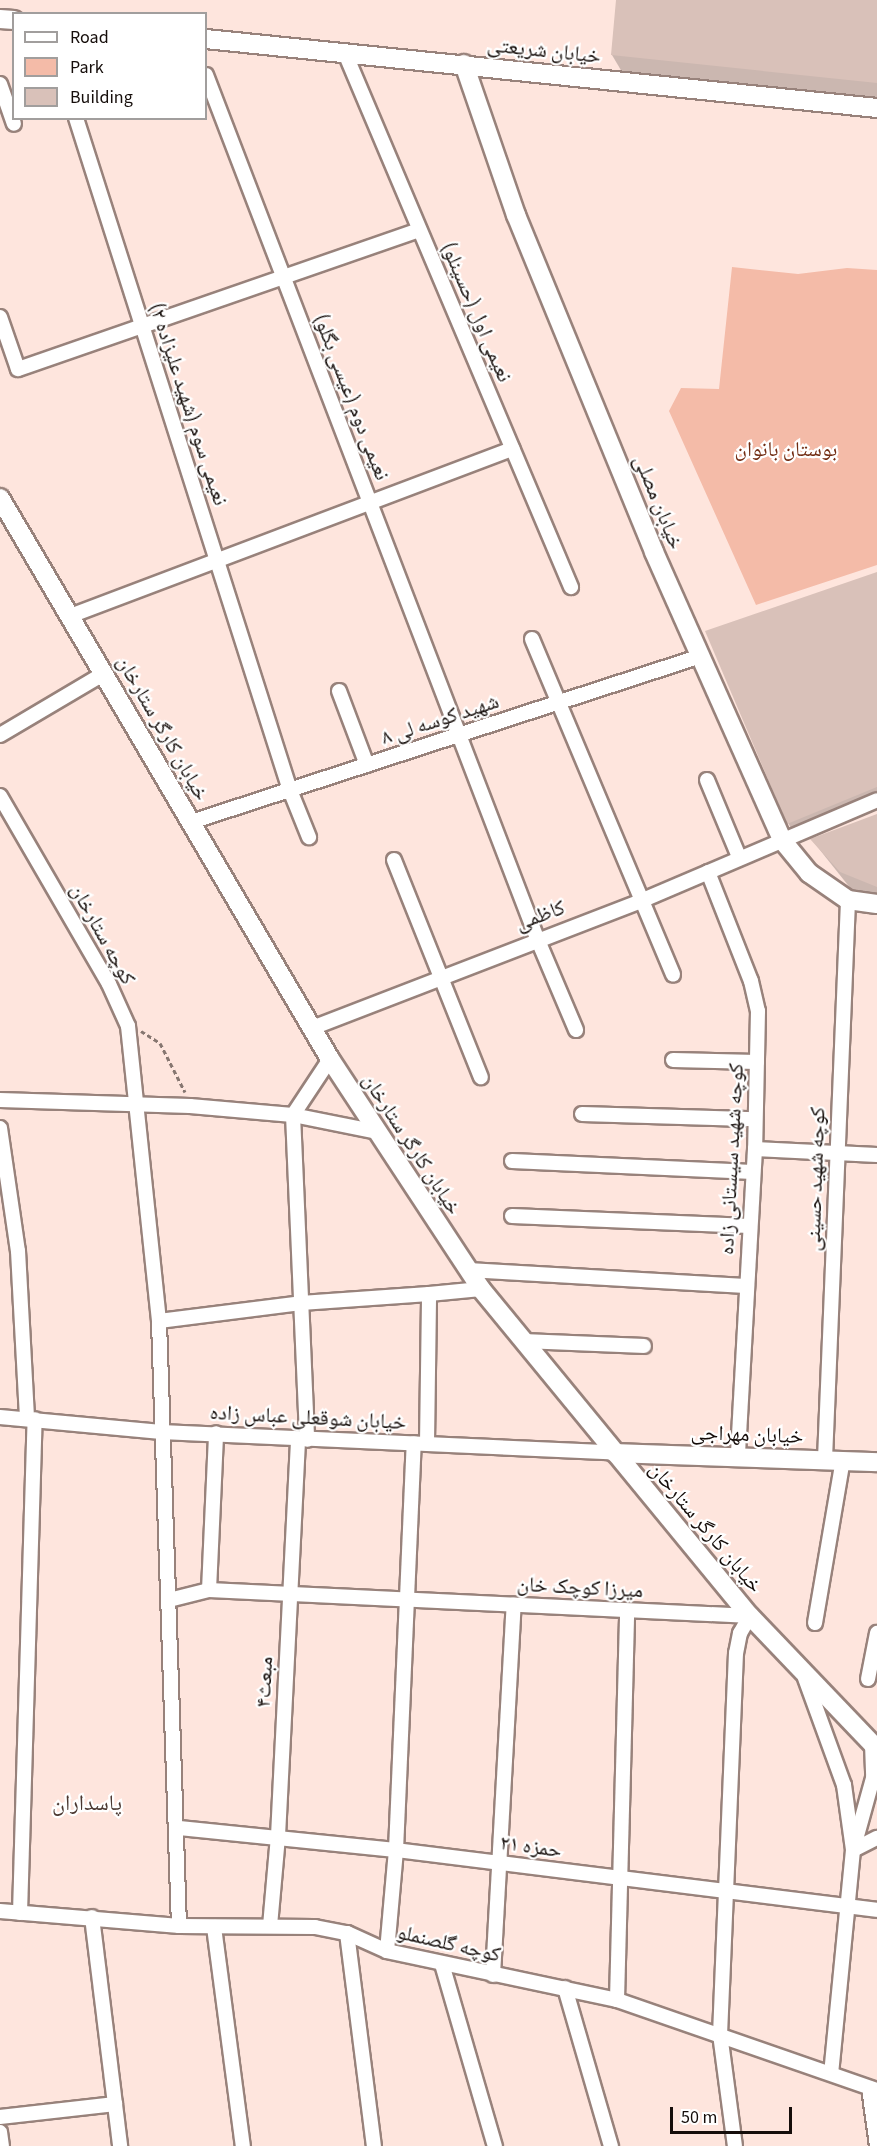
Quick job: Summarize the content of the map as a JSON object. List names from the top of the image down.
{
  "streets": {
    "street": [
      "خیابان شریعتی",
      "نعیمی اول (حسینلو)",
      "نعیمی دوم (عیسی بگلو)",
      "نعیمی سوم (شهید علیزاده ۲)",
      "خیابان مصلی",
      "شهید کوسه لی ۸",
      "خیابان کارگر ستارخان",
      "کاظمی",
      "کوچه ستارخان",
      "کوچه شهید سیستانی زاده",
      "کوچه شهید حسینی",
      "خیابان شوقعلی عباس زاده",
      "خیابان مهراجی",
      "میرزا کوچک خان",
      "مبعث۴",
      "حمزه ۲۱",
      "کوچه گلصنملو"
    ]
  },
  "crossings": [
    ["خیابان شریعتی", "نعیمی اول (حسینلو)"],
    ["خیابان شریعتی", "خیابان مصلی"],
    ["نعیمی دوم (عیسی بگلو)", "شهید کوسه لی ۸"],
    ["نعیمی دوم (عیسی بگلو)", "کاظمی"],
    ["نعیمی سوم (شهید علیزاده ۲)", "شهید کوسه لی ۸"],
    ["خیابان مصلی", "شهید کوسه لی ۸"],
    ["خیابان مصلی", "کاظمی"],
    ["خیابان مصلی", "کوچه شهید حسینی"],
    ["شهید کوسه لی ۸", "خیابان کارگر ستارخان"],
    ["خیابان کارگر ستارخان", "کاظمی"],
    ["خیابان کارگر ستارخان", "خیابان شوقعلی عباس زاده"],
    ["خیابان کارگر ستارخان", "خیابان مهراجی"],
    ["خیابان کارگر ستارخان", "میرزا کوچک خان"],
    ["کاظمی", "کوچه شهید سیستانی زاده"],
    ["کوچه ستارخان", "خیابان شوقعلی عباس زاده"],
    ["کوچه ستارخان", "میرزا کوچک خان"],
    ["کوچه ستارخان", "حمزه ۲۱"],
    ["کوچه ستارخان", "کوچه گلصنملو"],
    ["کوچه شهید سیستانی زاده", "خیابان مهراجی"],
    ["کوچه شهید حسینی", "خیابان مهراجی"],
    ["خیابان شوقعلی عباس زاده", "خیابان مهراجی"],
    ["خیابان شوقعلی عباس زاده", "مبعث۴"],
    ["میرزا کوچک خان", "مبعث۴"],
    ["مبعث۴", "حمزه ۲۱"],
    ["مبعث۴", "کوچه گلصنملو"]
  ],
  "districts": ["پاسداران"],
  "parks": ["بوستان بانوان"],
  "legend": ["Road", "Park", "Building"],
  "scale_bar": "50 m"
}
